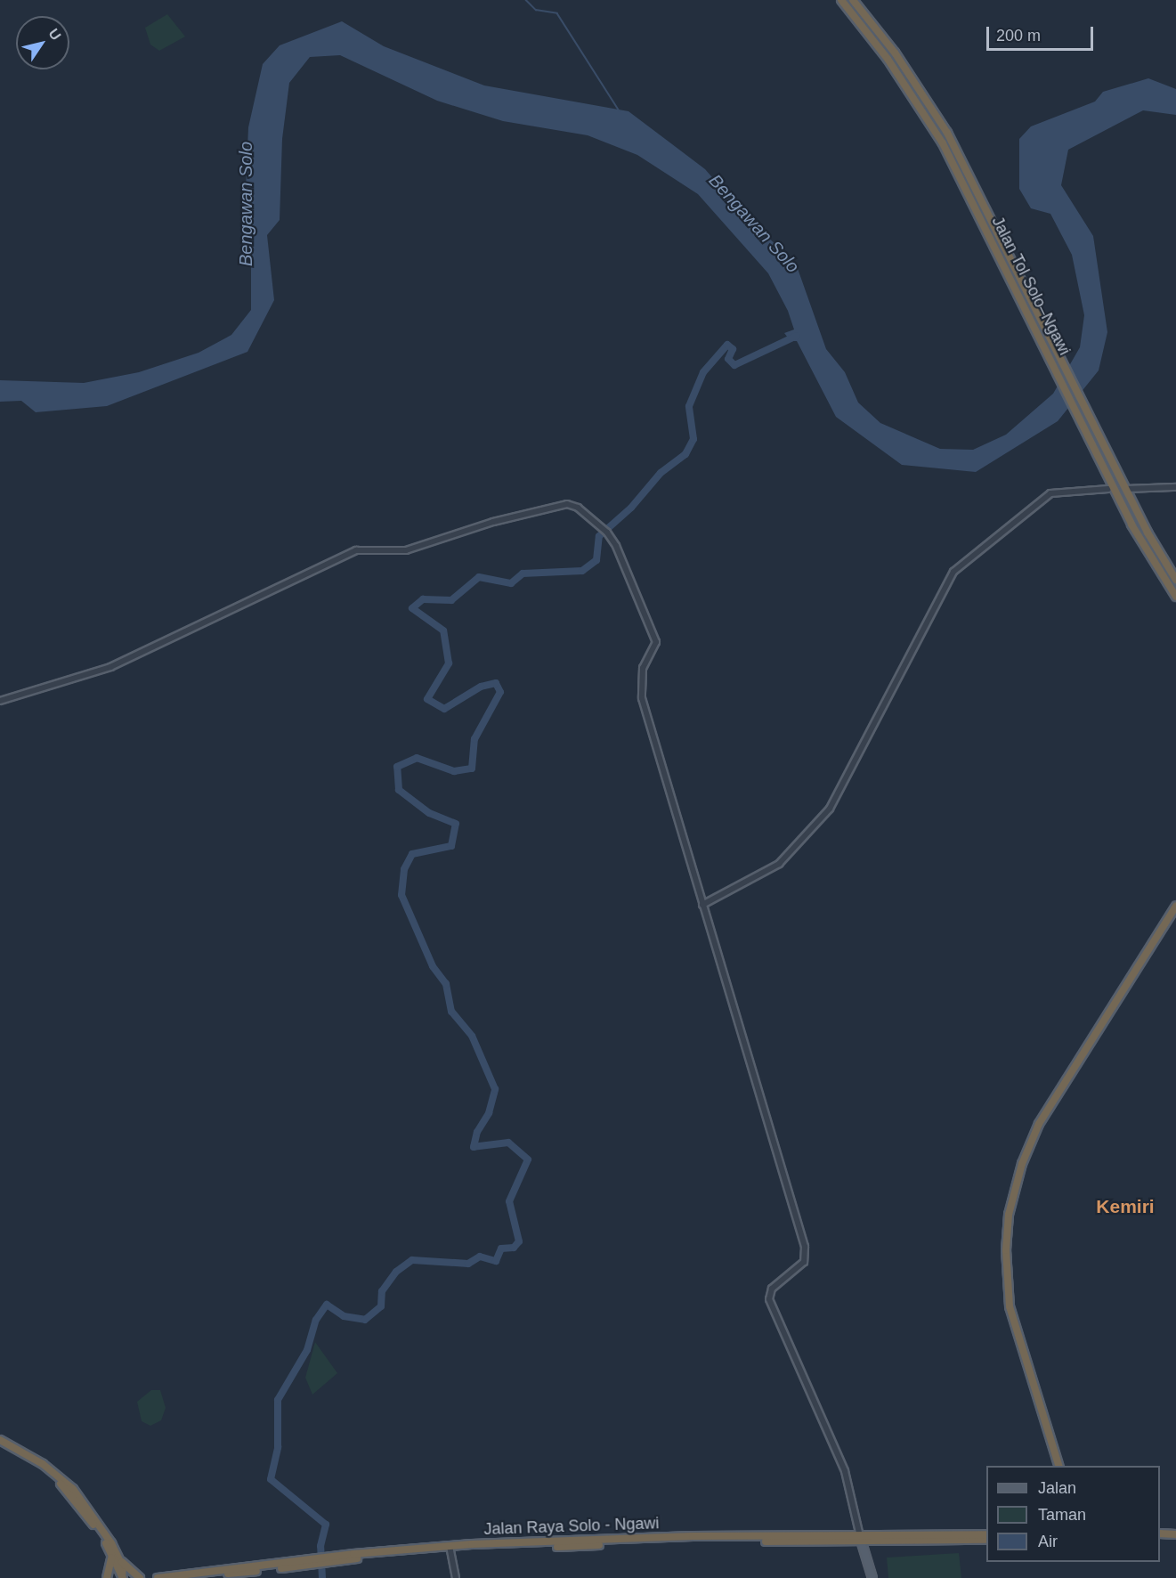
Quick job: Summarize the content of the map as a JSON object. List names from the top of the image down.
{
  "streets": {
    "highway": ["Jalan Tol Solo–Ngawi", "Jalan Raya Solo - Ngawi"]
  },
  "districts": ["Kemiri"],
  "water": ["Bengawan Solo"],
  "legend": ["Jalan", "Taman", "Air"],
  "scale_bar": "200 m",
  "north": "top right"
}
